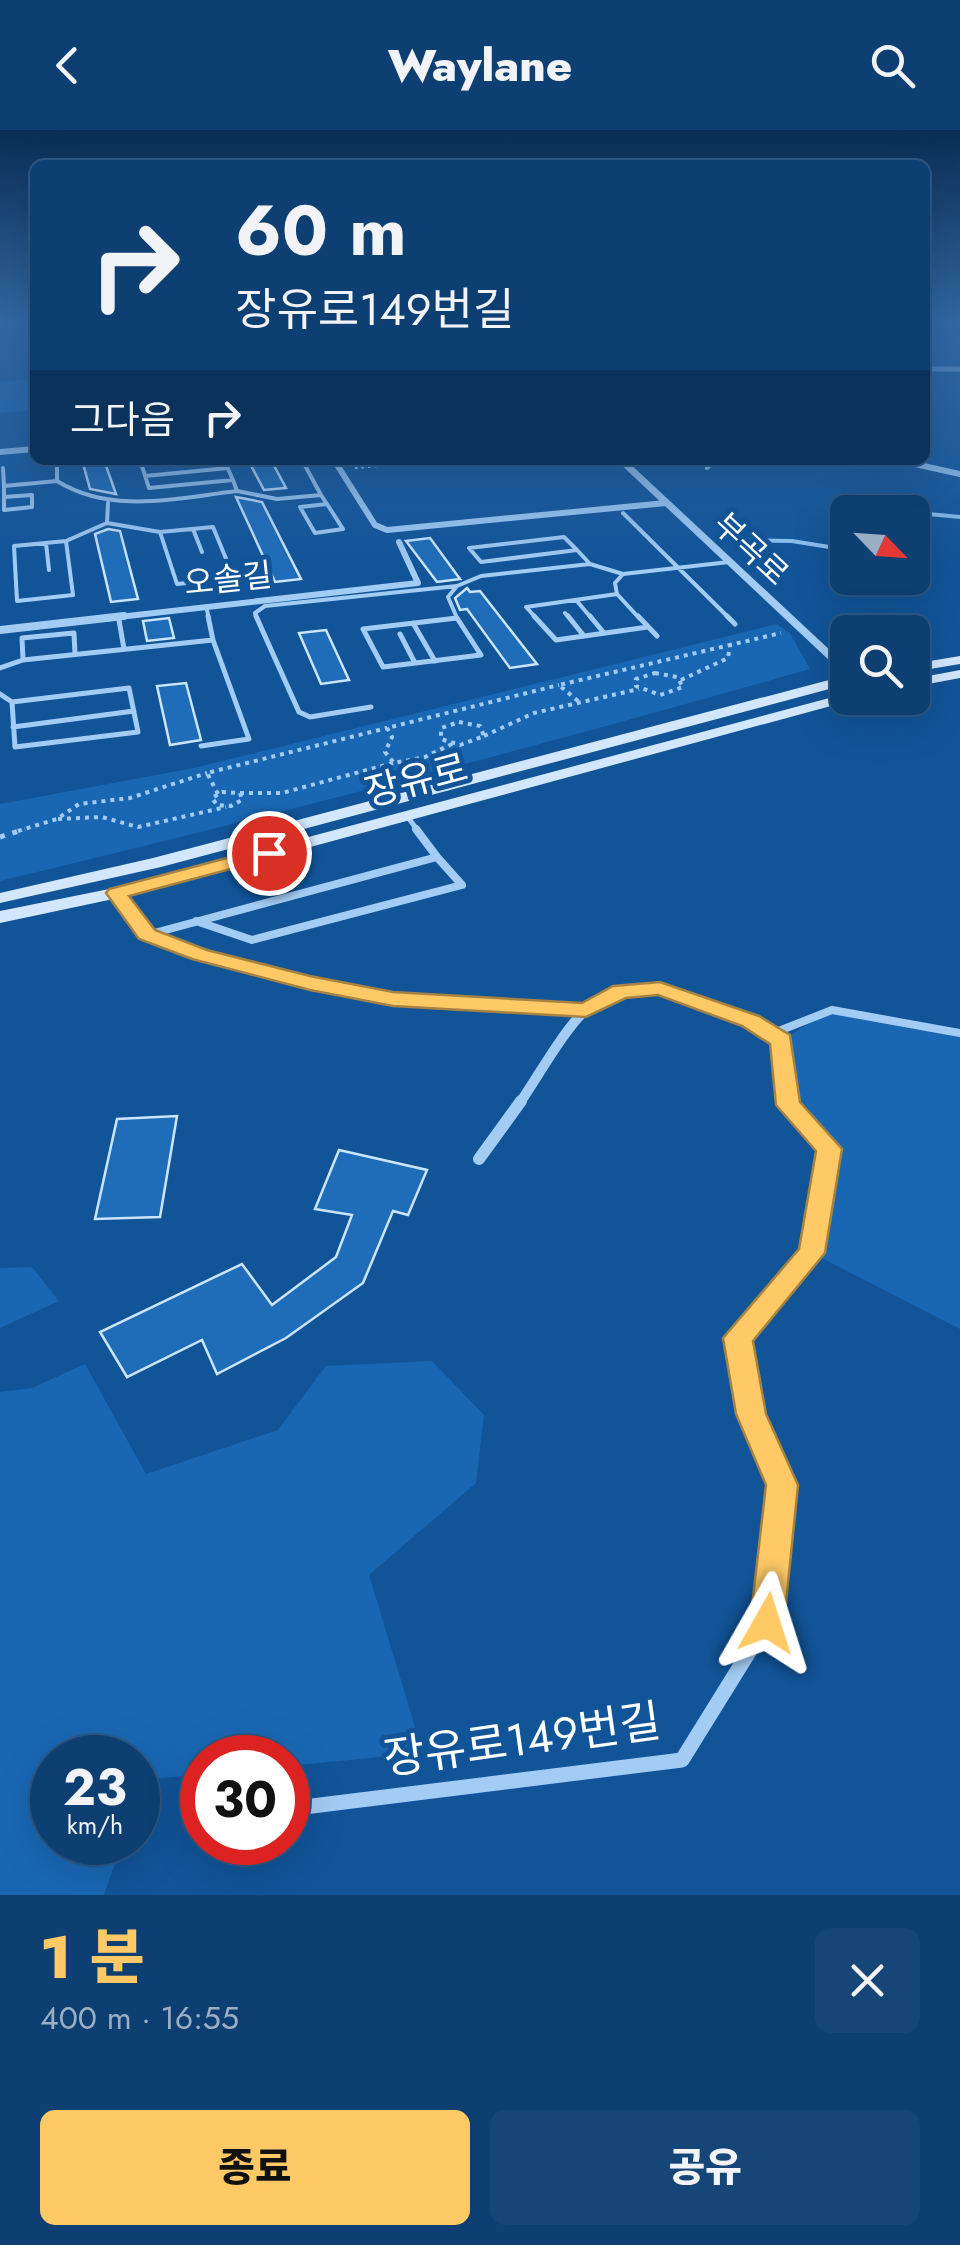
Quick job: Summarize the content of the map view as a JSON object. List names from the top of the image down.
{
  "streets": {
    "main road": ["장유로"],
    "street": ["부곡로", "오솔길", "장유로149번길"]
  },
  "north": "bottom right",
  "page": {
    "header": "Waylane",
    "turn": ["60 m", "장유로149번길"],
    "then": "그다음",
    "speed": "23 km/h",
    "limit": "30",
    "heading": ["1 분", "400 m · 16:55"],
    "buttons": ["종료", "공유"]
  }
}
